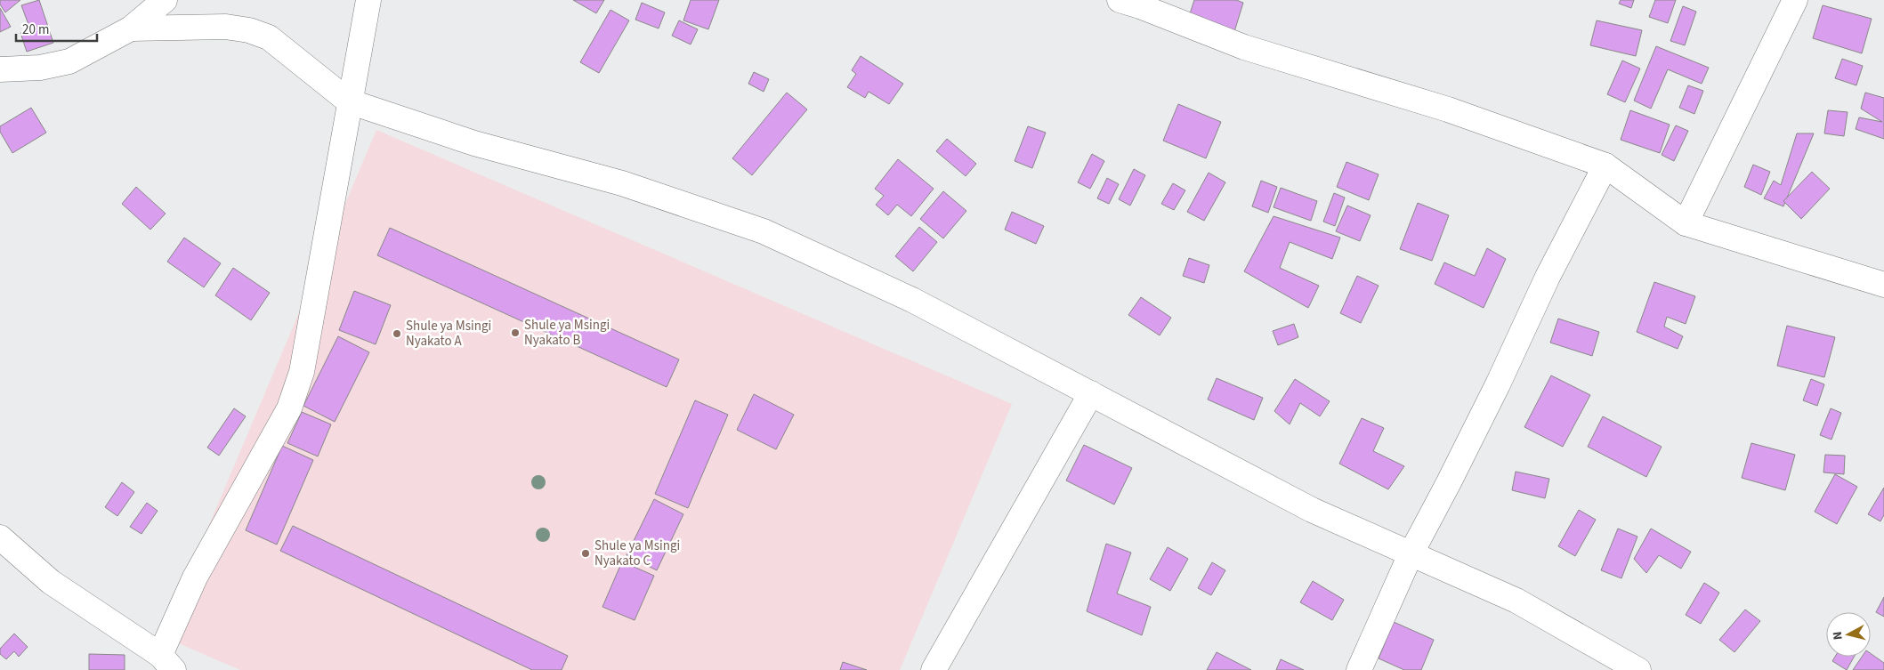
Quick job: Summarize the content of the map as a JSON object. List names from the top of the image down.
{
  "places": ["Shule ya Msingi Nyakato B", "Shule ya Msingi Nyakato A", "Shule ya Msingi Nyakato C"],
  "scale_bar": "20 m",
  "north": "left"
}
